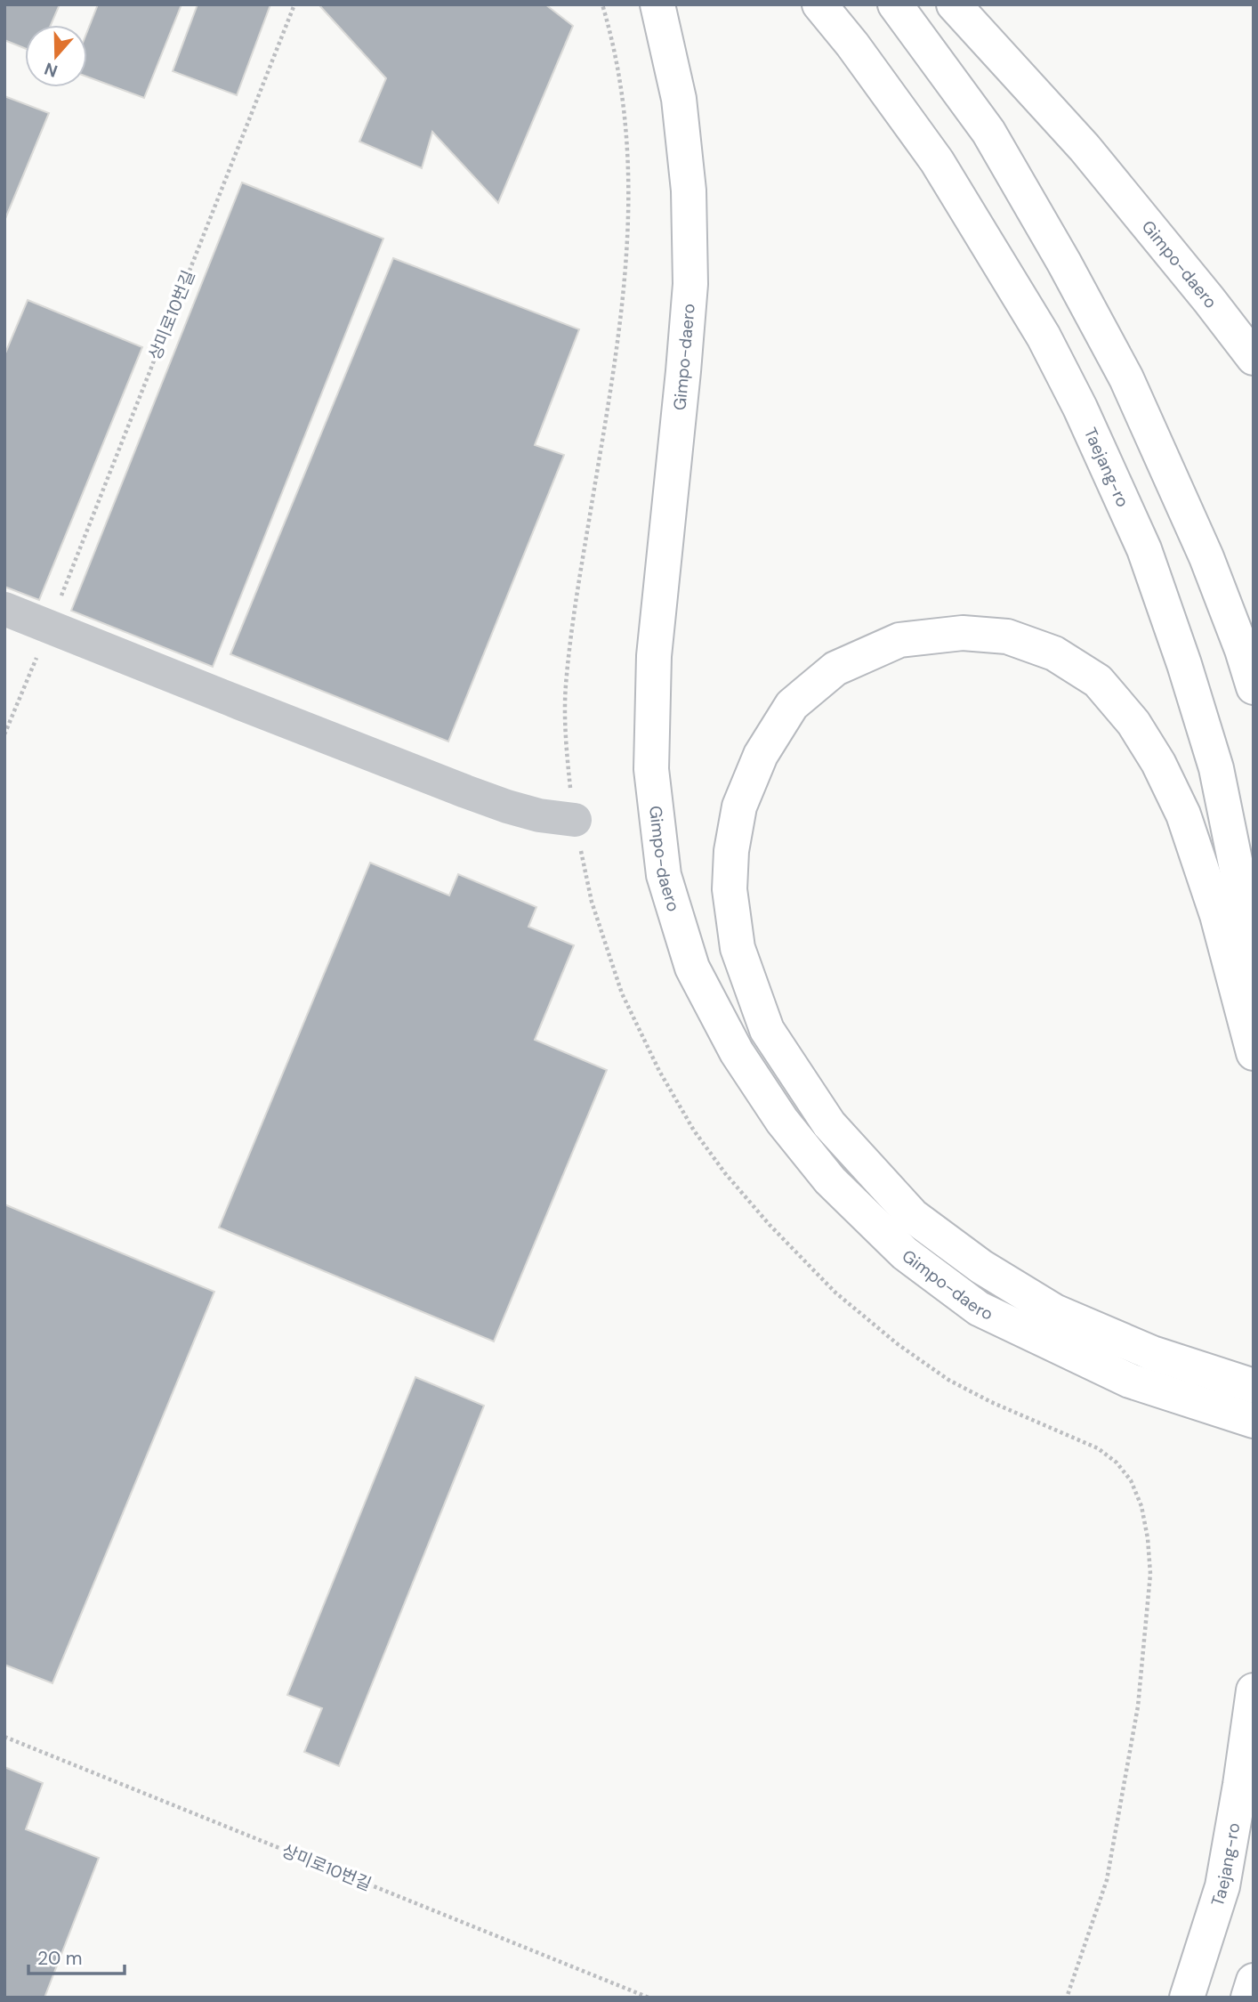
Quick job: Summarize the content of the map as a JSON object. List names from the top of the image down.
{
  "streets": {
    "main road": ["Gimpo-daero", "Taejang-ro"],
    "path": ["상미로10번길"]
  },
  "scale_bar": "20 m",
  "north": "bottom"
}
